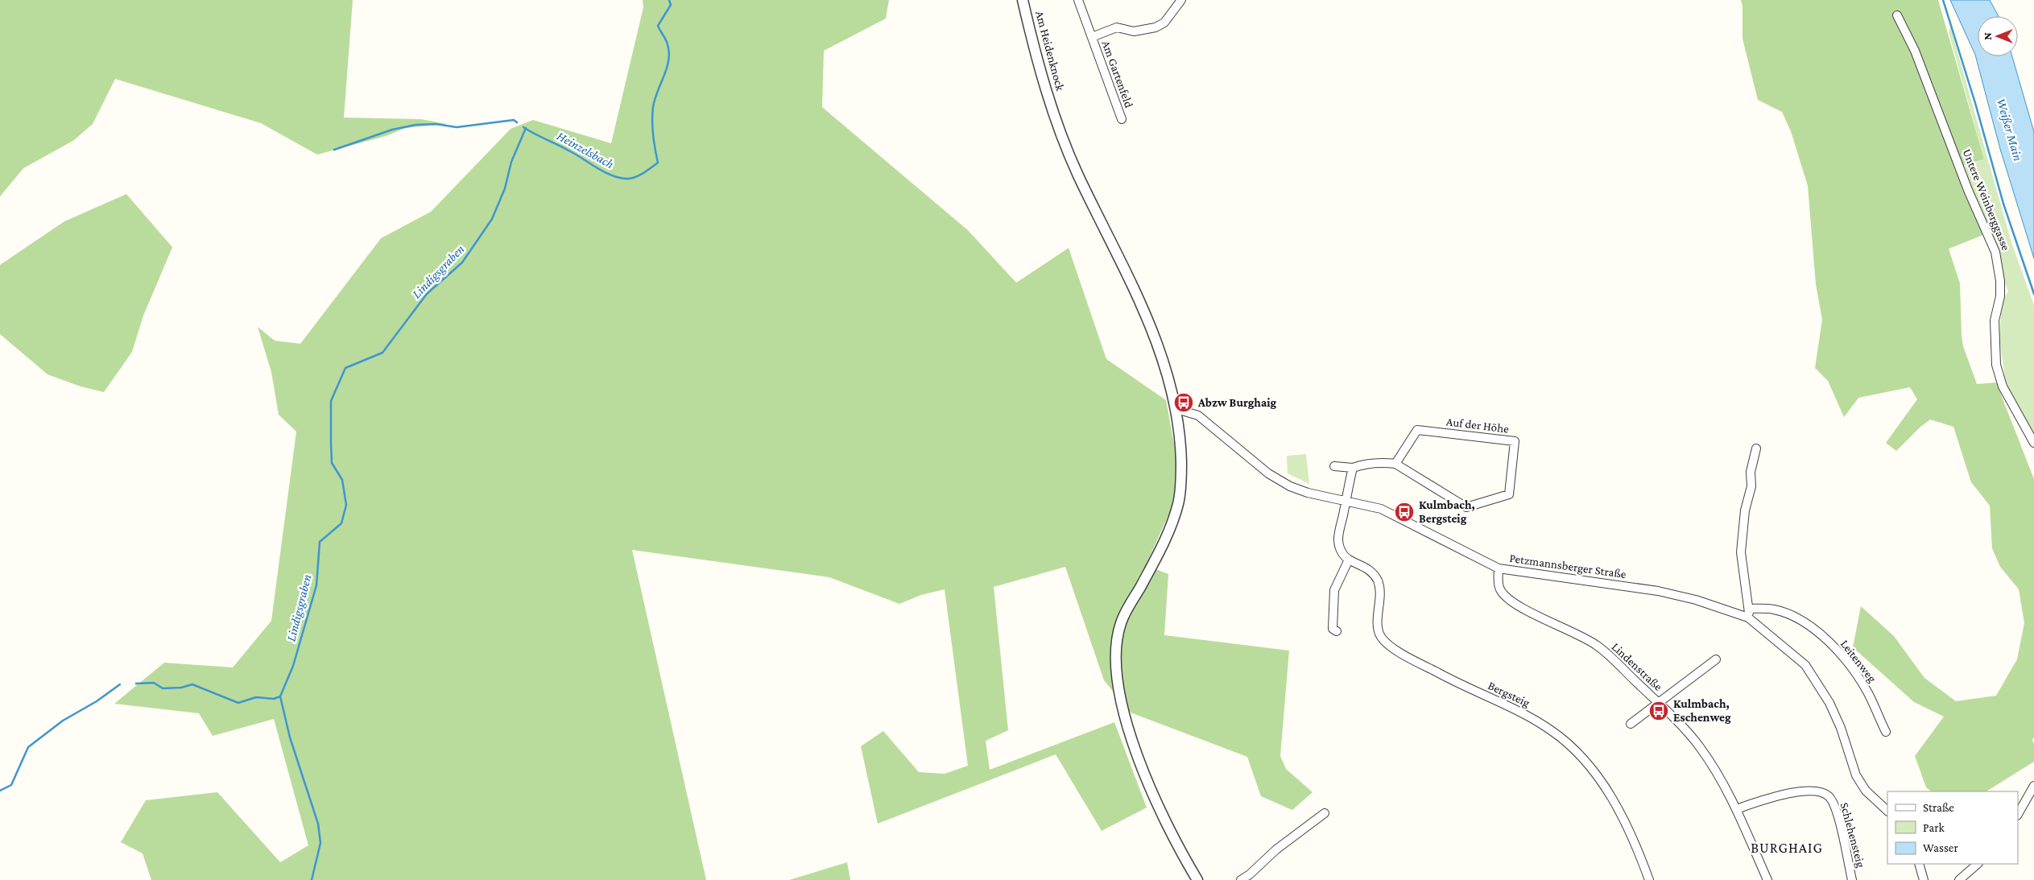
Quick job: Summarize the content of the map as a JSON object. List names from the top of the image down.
{
  "streets": {
    "street": [
      "Am Heidenknock",
      "Am Gartenfeld",
      "Untere Weinberggasse",
      "Auf der Höhe",
      "Petzmannsberger Straße",
      "Leitenweg",
      "Lindenstraße",
      "Bergsteig",
      "Schlehensteig"
    ]
  },
  "crossings": [
    ["Am Heidenknock", "Petzmannsberger Straße"],
    ["Petzmannsberger Straße", "Lindenstraße"],
    ["Lindenstraße", "Schlehensteig"]
  ],
  "districts": ["BURGHAIG"],
  "water": ["Weißer Main", "Heinzelsbach", "Lindigsgraben"],
  "places": {
    "bus stop": ["Abzw Burghaig", "Kulmbach, Bergsteig", "Kulmbach, Eschenweg"]
  },
  "legend": ["Straße", "Park", "Wasser"],
  "north": "left"
}
